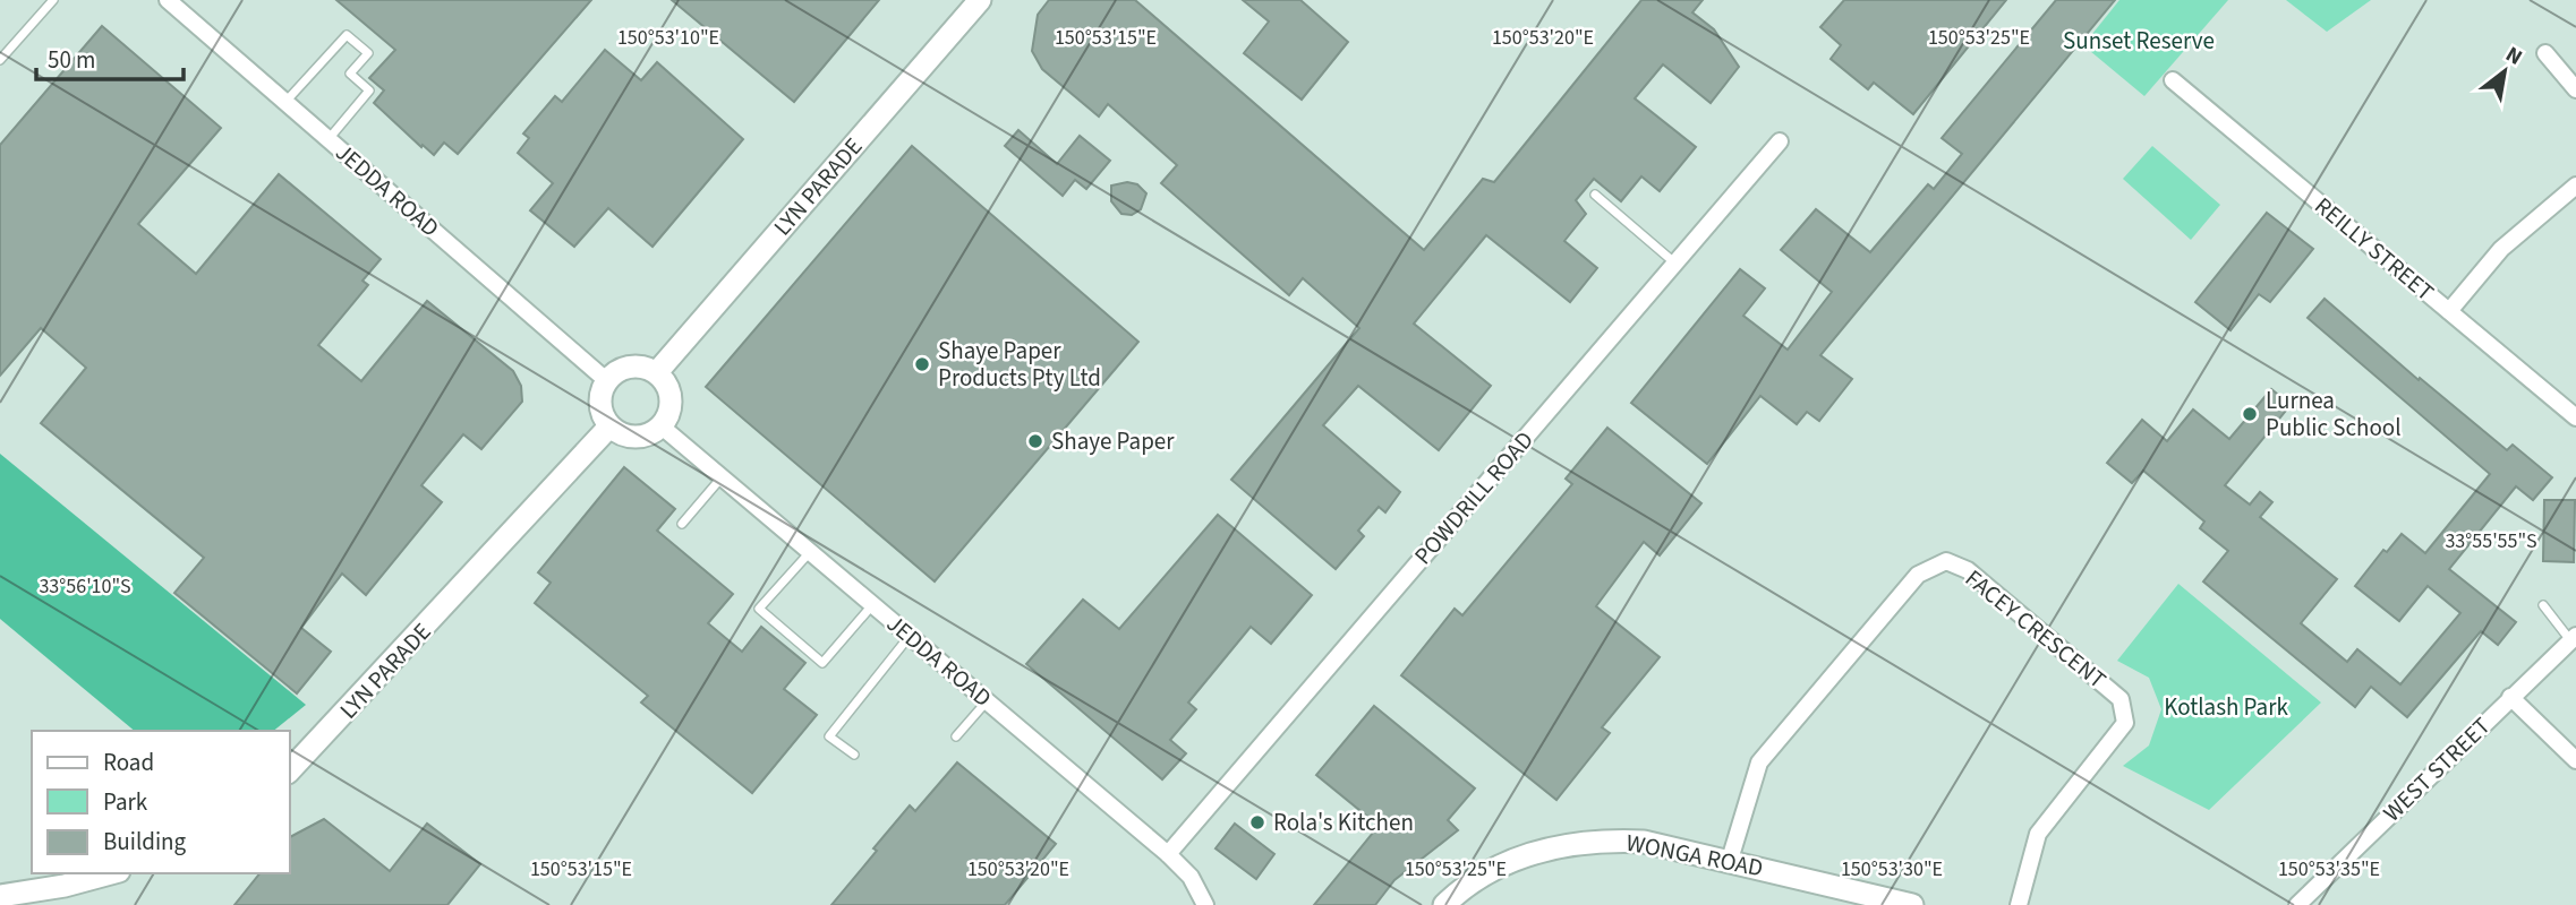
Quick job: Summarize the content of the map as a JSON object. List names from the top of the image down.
{
  "streets": {
    "street": [
      "LYN PARADE",
      "JEDDA ROAD",
      "REILLY STREET",
      "POWDRILL ROAD",
      "FACEY CRESCENT",
      "WEST STREET",
      "WONGA ROAD"
    ]
  },
  "crossings": [
    ["LYN PARADE", "JEDDA ROAD"],
    ["JEDDA ROAD", "POWDRILL ROAD"],
    ["FACEY CRESCENT", "WONGA ROAD"]
  ],
  "parks": ["Sunset Reserve", "Kotlash Park"],
  "places": [
    "Shaye Paper Products Pty Ltd",
    "Lurnea Public School",
    "Shaye Paper",
    "Rola's Kitchen"
  ],
  "legend": ["Road", "Park", "Building"],
  "scale_bar": "50 m",
  "north": "top right",
  "coordinates": [
    "150°53'10\"E",
    "150°53'15\"E",
    "150°53'20\"E",
    "150°53'25\"E",
    "33°55'55\"S",
    "33°56'10\"S",
    "150°53'30\"E",
    "150°53'35\"E"
  ]
}
